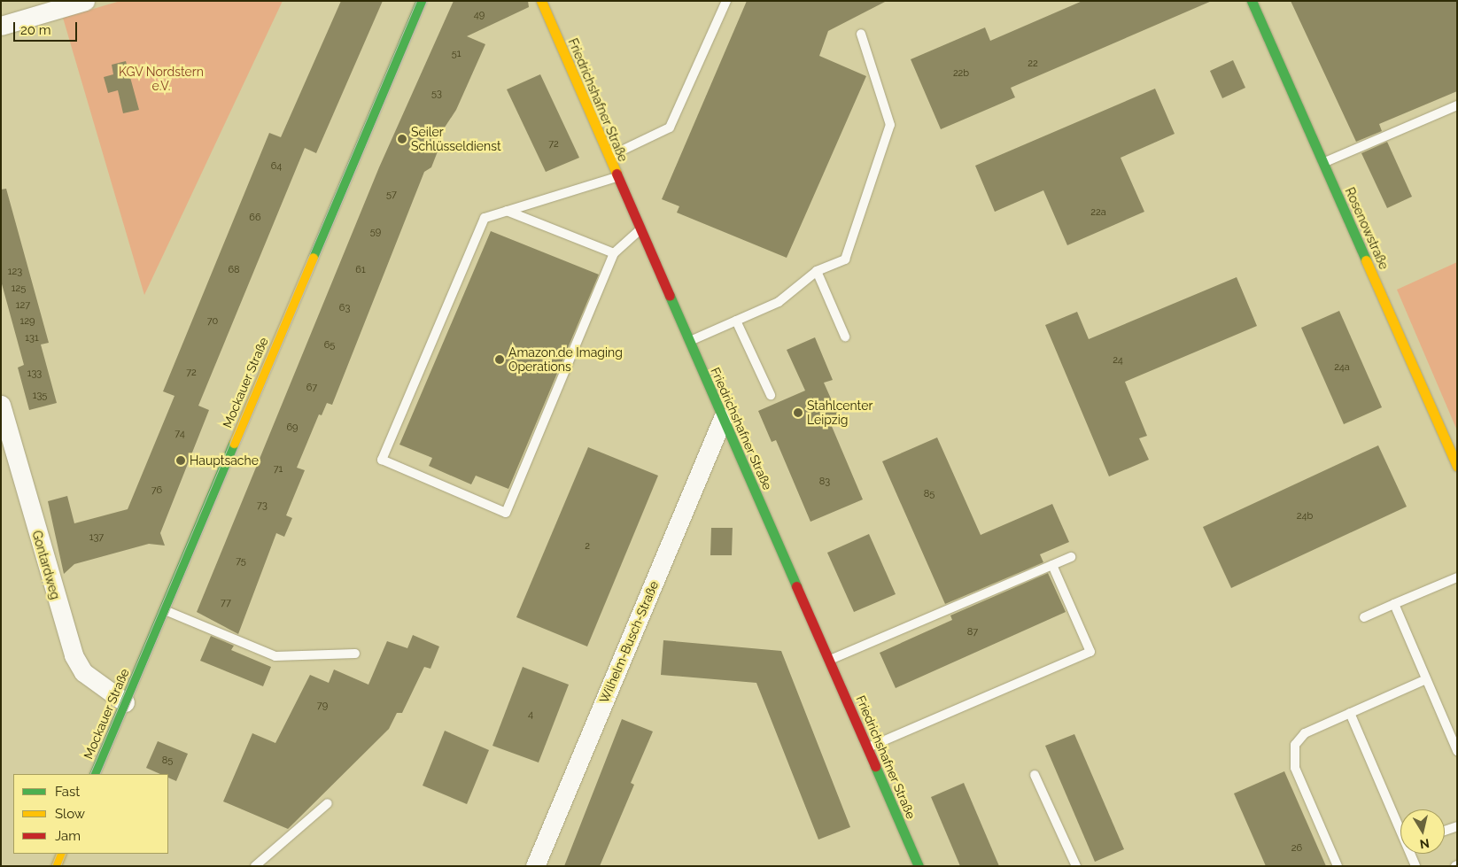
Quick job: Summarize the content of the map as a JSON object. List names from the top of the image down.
{
  "streets": {
    "main road": ["Friedrichshafner Straße", "Rosenowstraße", "Mockauer Straße"],
    "street": ["Gontardweg", "Wilhelm-Busch-Straße"]
  },
  "crossings": [
    ["Friedrichshafner Straße", "Wilhelm-Busch-Straße"],
    ["Mockauer Straße", "Gontardweg"]
  ],
  "parks": ["KGV Nordstern e.V."],
  "places": [
    "Seiler Schlüsseldienst",
    "Amazon.de Imaging Operations",
    "Stahlcenter Leipzig",
    "Hauptsache"
  ],
  "house_numbers": [
    "49",
    "51",
    "22",
    "22b",
    "53",
    "72",
    "64",
    "57",
    "22a",
    "66",
    "59",
    "68",
    "61",
    "123",
    "125",
    "127",
    "63",
    "129",
    "70",
    "131",
    "65",
    "24",
    "24a",
    "72",
    "133",
    "67",
    "135",
    "69",
    "74",
    "71",
    "83",
    "76",
    "85",
    "73",
    "24b",
    "137",
    "2",
    "75",
    "77",
    "87",
    "79",
    "4",
    "85",
    "26"
  ],
  "legend": ["Fast", "Slow", "Jam"],
  "scale_bar": "20 m",
  "north": "bottom"
}
